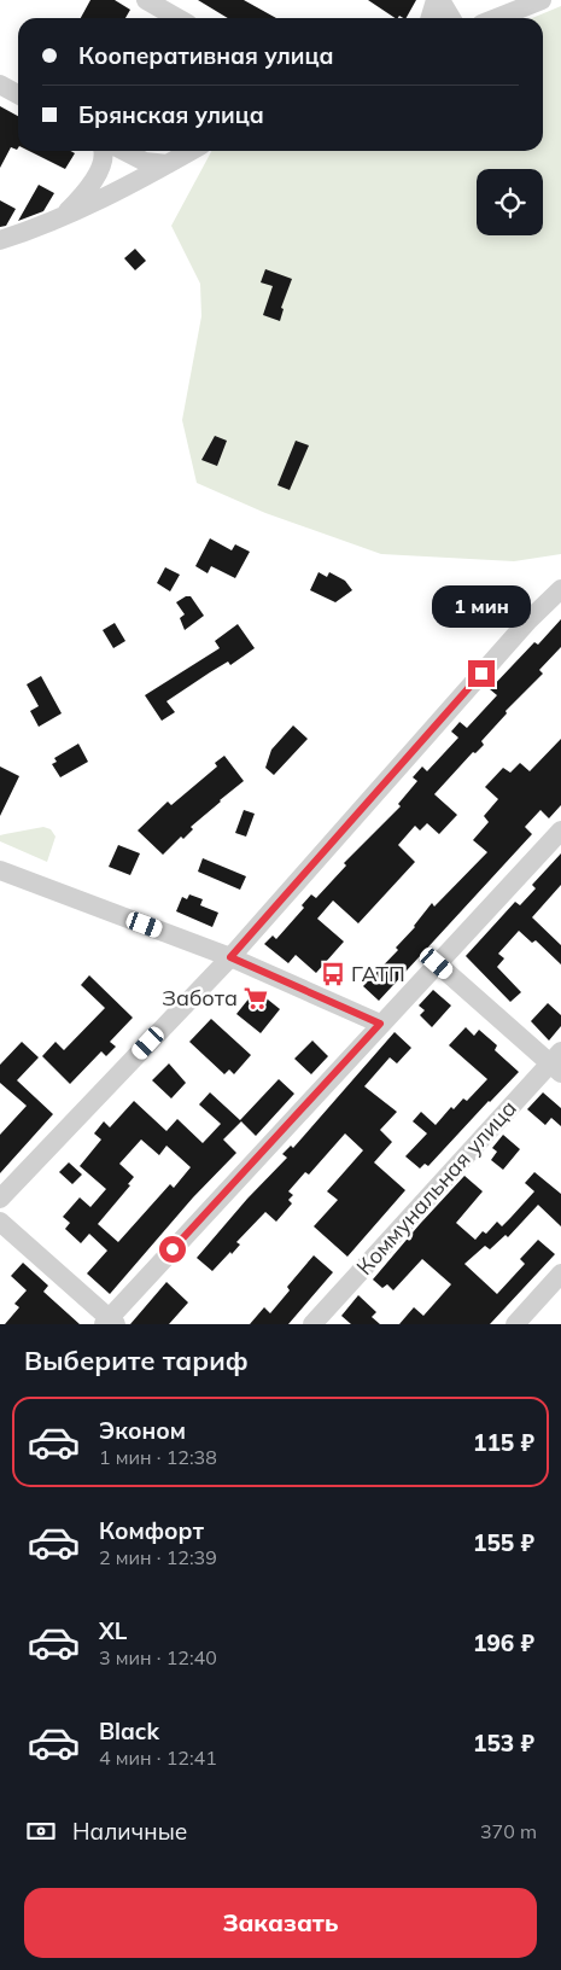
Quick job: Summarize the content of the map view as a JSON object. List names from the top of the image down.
{
  "streets": {
    "street": ["Коммунальная улица"]
  },
  "places": {
    "bus stop": ["ГАТП"],
    "supermarket": ["Забота"]
  },
  "page": {
    "banner": ["Кооперативная улица", "Брянская улица"],
    "bubble": "1 мин",
    "heading": "Выберите тариф",
    "list": [
      {
        "name": "Эконом",
        "note": "1 мин · 12:38",
        "value": "115 ₽"
      },
      {
        "name": "Комфорт",
        "note": "2 мин · 12:39",
        "value": "155 ₽"
      },
      {
        "name": "XL",
        "note": "3 мин · 12:40",
        "value": "196 ₽"
      },
      {
        "name": "Black",
        "note": "4 мин · 12:41",
        "value": "153 ₽"
      }
    ],
    "pay": ["Наличные", "370 m"],
    "buttons": "Заказать"
  }
}
